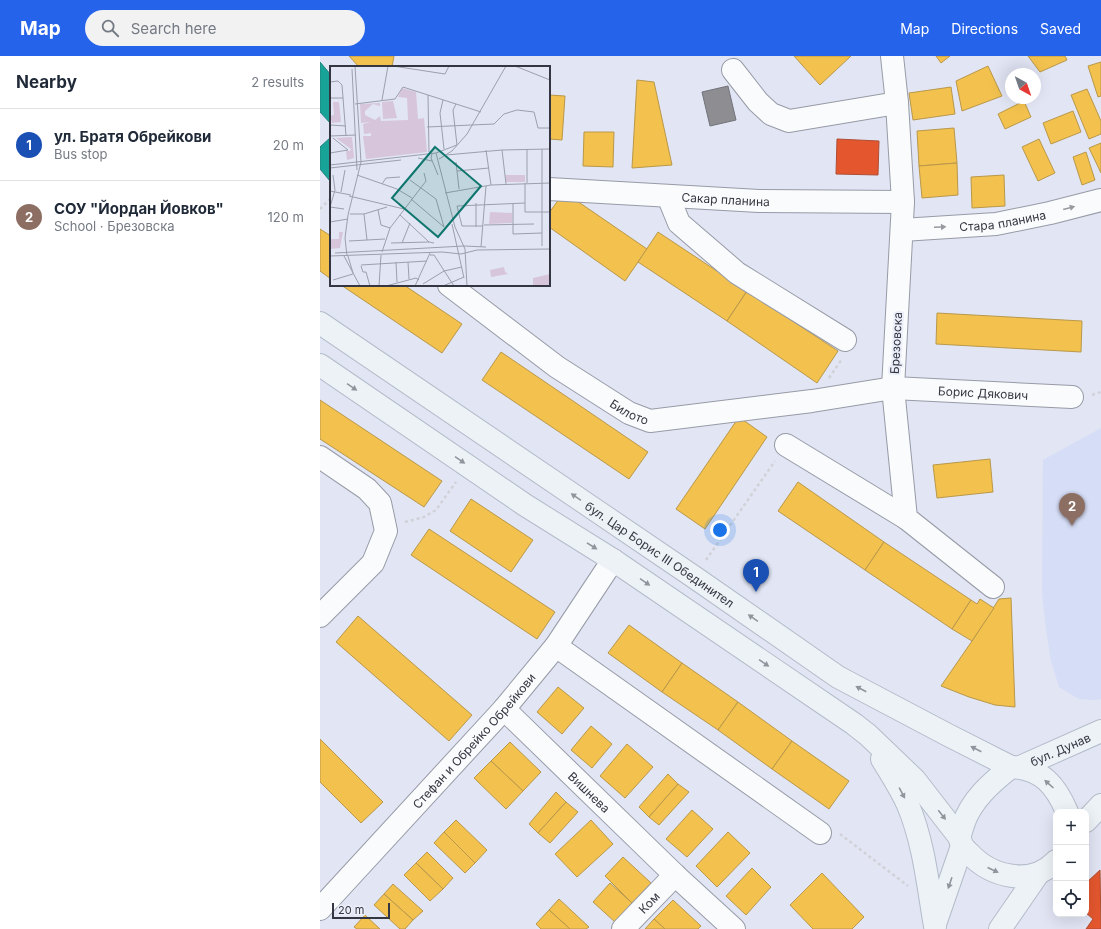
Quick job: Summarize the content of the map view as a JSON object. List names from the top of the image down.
{
  "streets": {
    "main road": ["бул. Цар Борис III Обединител", "бул. Дунав"],
    "street": [
      "Сакар планина",
      "Стара планина",
      "Брезовска",
      "Борис Дякович",
      "Билото",
      "Стефан и Обрейко Обрейкови",
      "Вишнева",
      "Ком"
    ]
  },
  "crossings": [
    ["Сакар планина", "Брезовска"],
    ["Стара планина", "Брезовска"],
    ["Брезовска", "Борис Дякович"],
    ["Брезовска", "Билото"],
    ["Борис Дякович", "Билото"],
    ["бул. Цар Борис III Обединител", "бул. Дунав"],
    ["Стефан и Обрейко Обрейкови", "Вишнева"],
    ["Вишнева", "Ком"]
  ],
  "one_way": ["Стара планина"],
  "scale_bar": "20 m",
  "north": "bottom right",
  "page": {
    "header": "Map",
    "search": "Search here",
    "nav": ["Map", "Directions", "Saved"],
    "heading": ["Nearby", "2 results"],
    "list": [
      {
        "mark": "1",
        "name": "ул. Братя Обрейкови",
        "note": "Bus stop",
        "value": "20 m"
      },
      {
        "mark": "2",
        "name": "СОУ \"Йордан Йовков\"",
        "note": "School · Брезовска",
        "value": "120 m"
      }
    ],
    "pins": ["2", "1"],
    "map_buttons": ["+", "−"],
    "scale": "20 m"
  }
}
